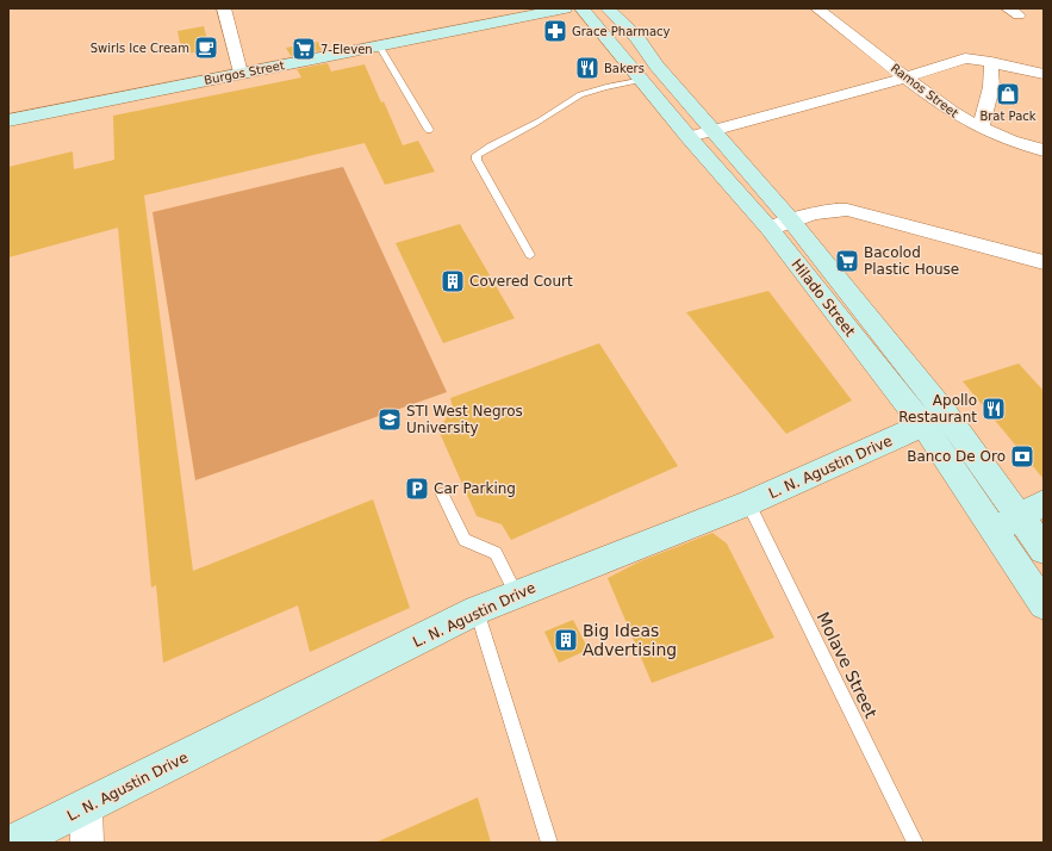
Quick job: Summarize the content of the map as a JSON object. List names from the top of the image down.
{
  "streets": {
    "main road": ["Burgos Street", "Hilado Street", "L. N. Agustin Drive"],
    "street": ["Ramos Street"],
    "lane": ["Molave Street"]
  },
  "crossings": [
    ["Hilado Street", "L. N. Agustin Drive"],
    ["L. N. Agustin Drive", "Molave Street"]
  ],
  "places": {
    "pharmacy": ["Grace Pharmacy"],
    "cafe": ["Swirls Ice Cream"],
    "supermarket": ["7-Eleven", "Bacolod Plastic House"],
    "restaurant": ["Bakers", "Apollo Restaurant"],
    "shop": ["Brat Pack"],
    "building": ["Covered Court", "Big Ideas Advertising"],
    "school or university": ["STI West Negros University"],
    "bank": ["Banco De Oro"],
    "parking": ["Car Parking"]
  }
}
